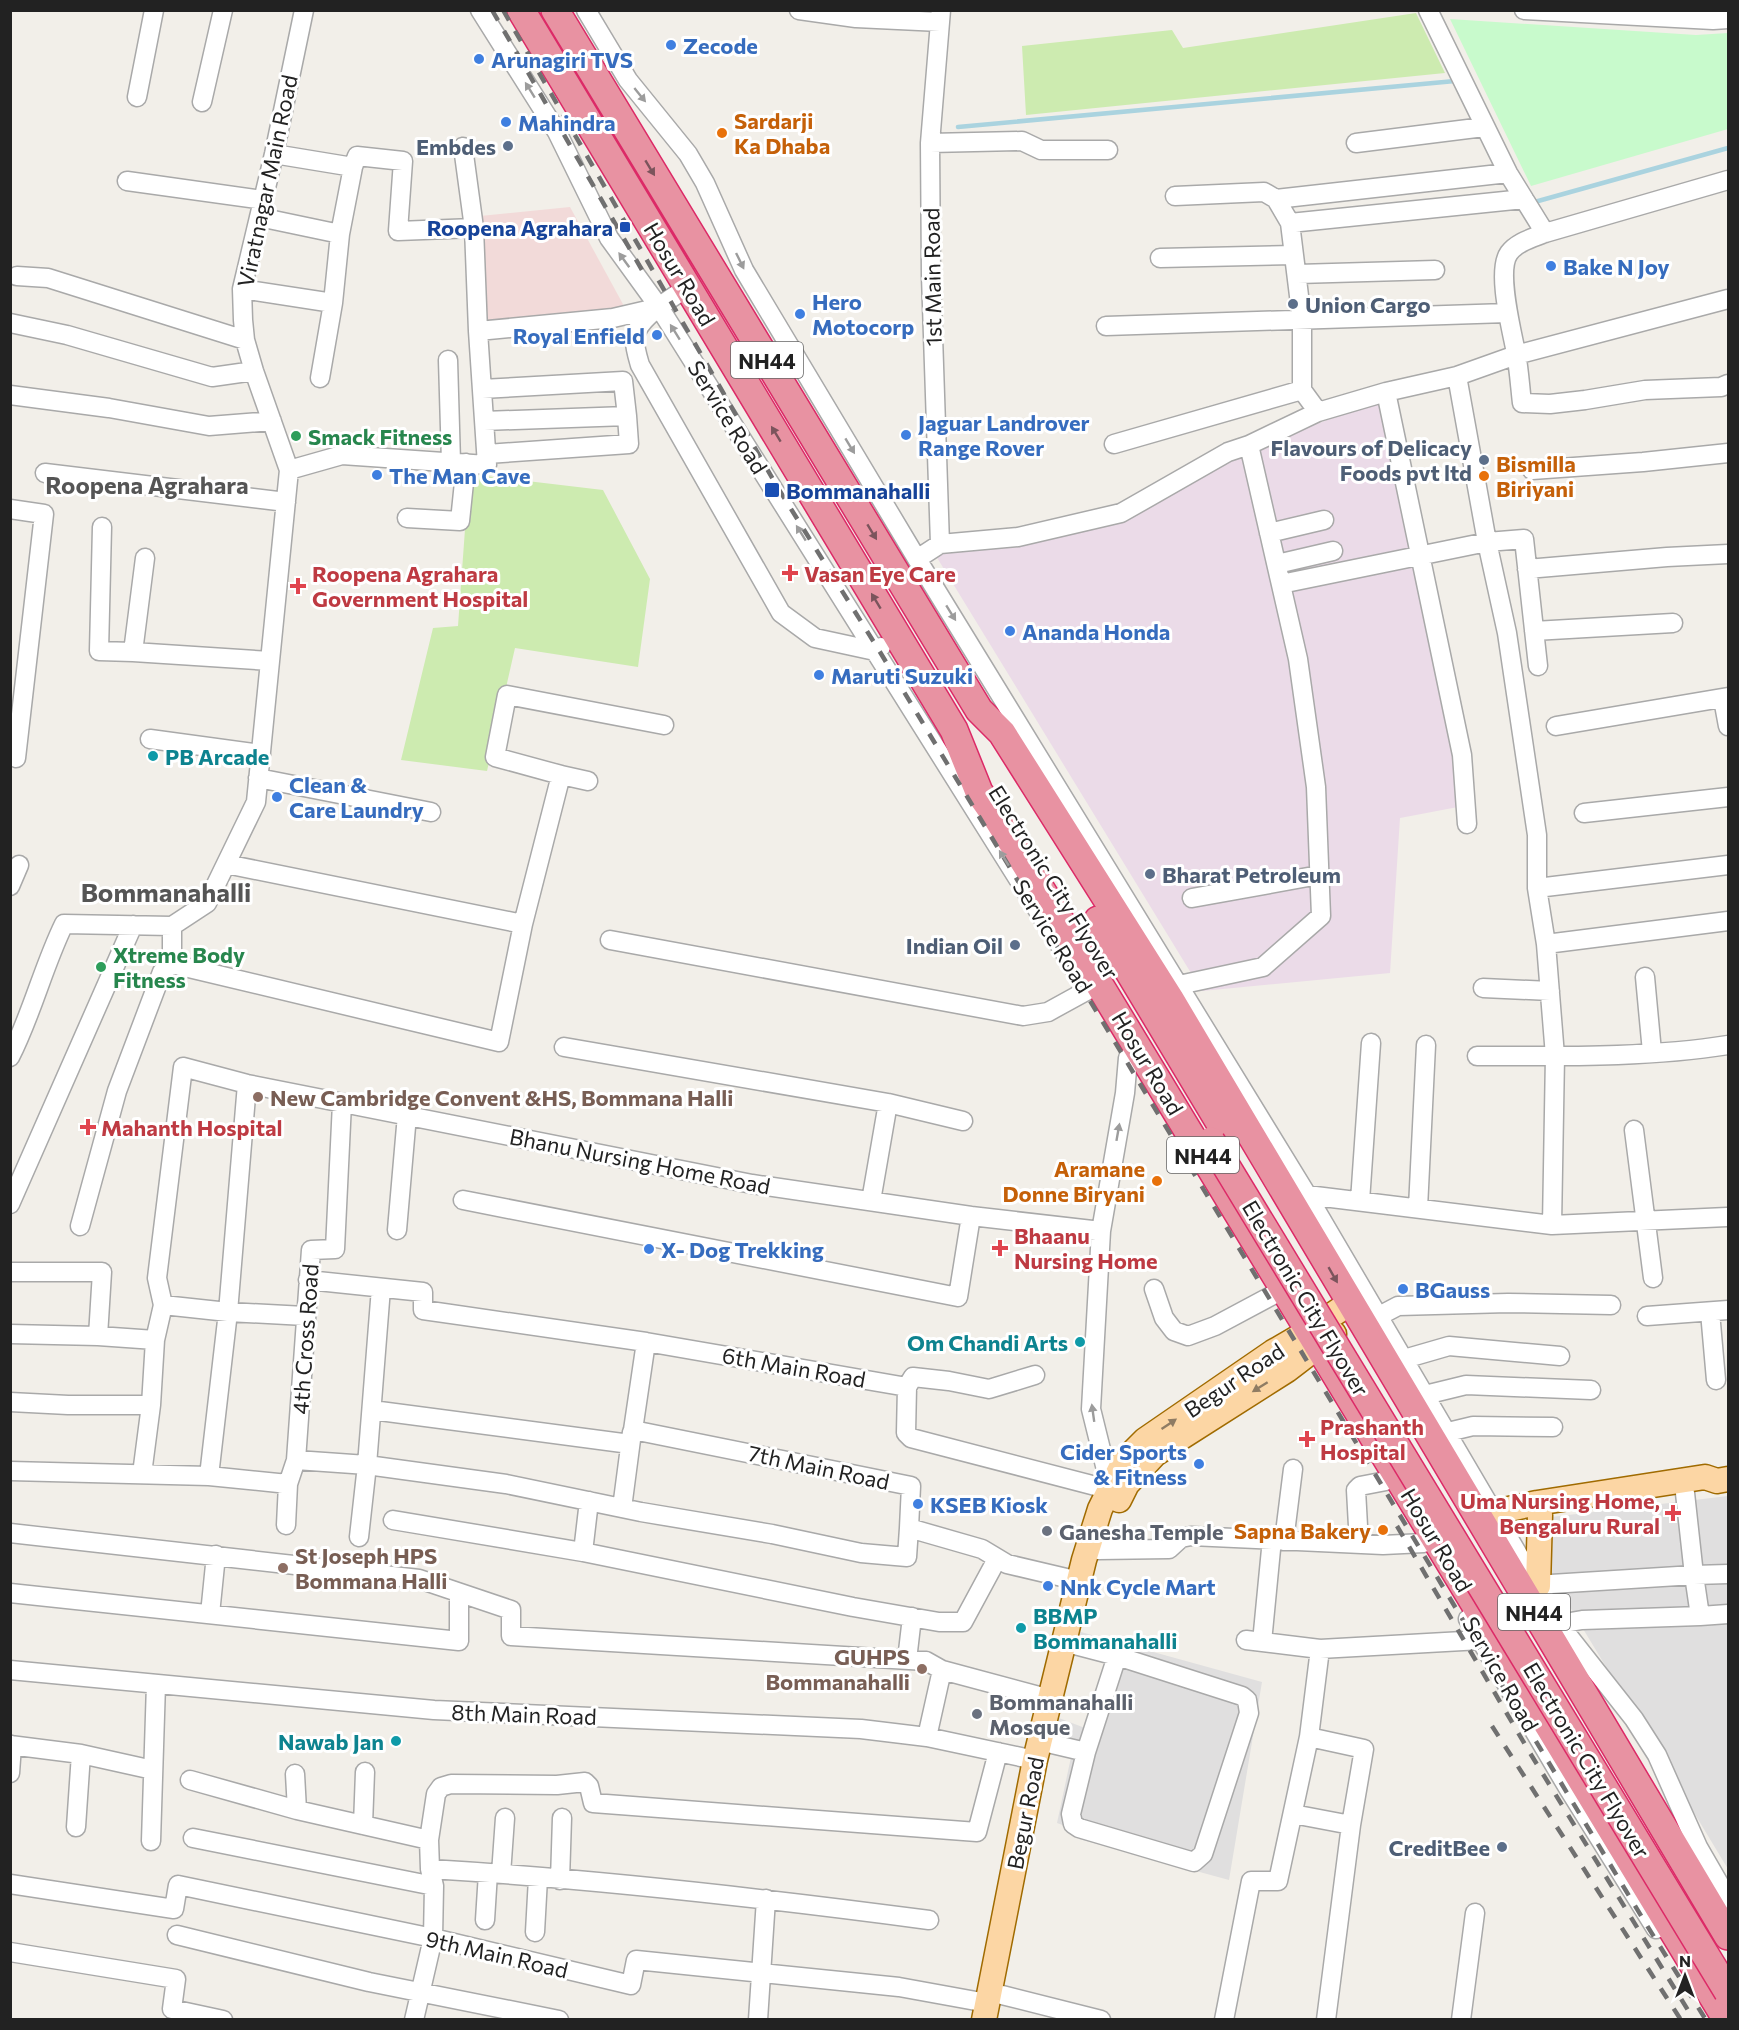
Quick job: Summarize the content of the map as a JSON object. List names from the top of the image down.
{
  "streets": {
    "highway": ["Hosur Road", "NH44", "Electronic City Flyover"],
    "main road": ["Begur Road"],
    "street": [
      "Viratnagar Main Road",
      "1st Main Road",
      "Service Road",
      "Bhanu Nursing Home Road",
      "4th Cross Road",
      "6th Main Road",
      "7th Main Road",
      "8th Main Road",
      "9th Main Road"
    ]
  },
  "crossings": [
    ["Hosur Road", "Service Road"],
    ["Hosur Road", "Electronic City Flyover"],
    ["Hosur Road", "Begur Road"],
    ["Service Road", "Begur Road"],
    ["Bhanu Nursing Home Road", "4th Cross Road"],
    ["Begur Road", "8th Main Road"],
    ["Begur Road", "9th Main Road"]
  ],
  "districts": ["Roopena Agrahara", "Bommanahalli"],
  "places": {
    "other": [
      "Zecode",
      "Arunagiri TVS",
      "Mahindra",
      "Sardarji Ka Dhaba",
      "Embdes",
      "Bake N Joy",
      "Union Cargo",
      "Hero Motocorp",
      "Royal Enfield",
      "Jaguar Landrover Range Rover",
      "Smack Fitness",
      "Flavours of Delicacy Foods pvt ltd",
      "The Man Cave",
      "Bismilla Biriyani",
      "Ananda Honda",
      "Maruti Suzuki",
      "PB Arcade",
      "Clean & Care Laundry",
      "Bharat Petroleum",
      "Indian Oil",
      "Xtreme Body Fitness",
      "New Cambridge Convent &HS, Bommana Halli",
      "Aramane Donne Biryani",
      "X- Dog Trekking",
      "BGauss",
      "Om Chandi Arts",
      "Cider Sports & Fitness",
      "KSEB Kiosk",
      "Sapna Bakery",
      "Ganesha Temple",
      "St Joseph HPS Bommana Halli",
      "Nnk Cycle Mart",
      "BBMP Bommanahalli",
      "GUHPS Bommanahalli",
      "Bommanahalli Mosque",
      "Nawab Jan",
      "CreditBee"
    ],
    "transit": ["Roopena Agrahara", "Bommanahalli"],
    "health": [
      "Vasan Eye Care",
      "Roopena Agrahara Government Hospital",
      "Mahanth Hospital",
      "Bhaanu Nursing Home",
      "Prashanth Hospital",
      "Uma Nursing Home, Bengaluru Rural"
    ]
  },
  "north": "top"
}
